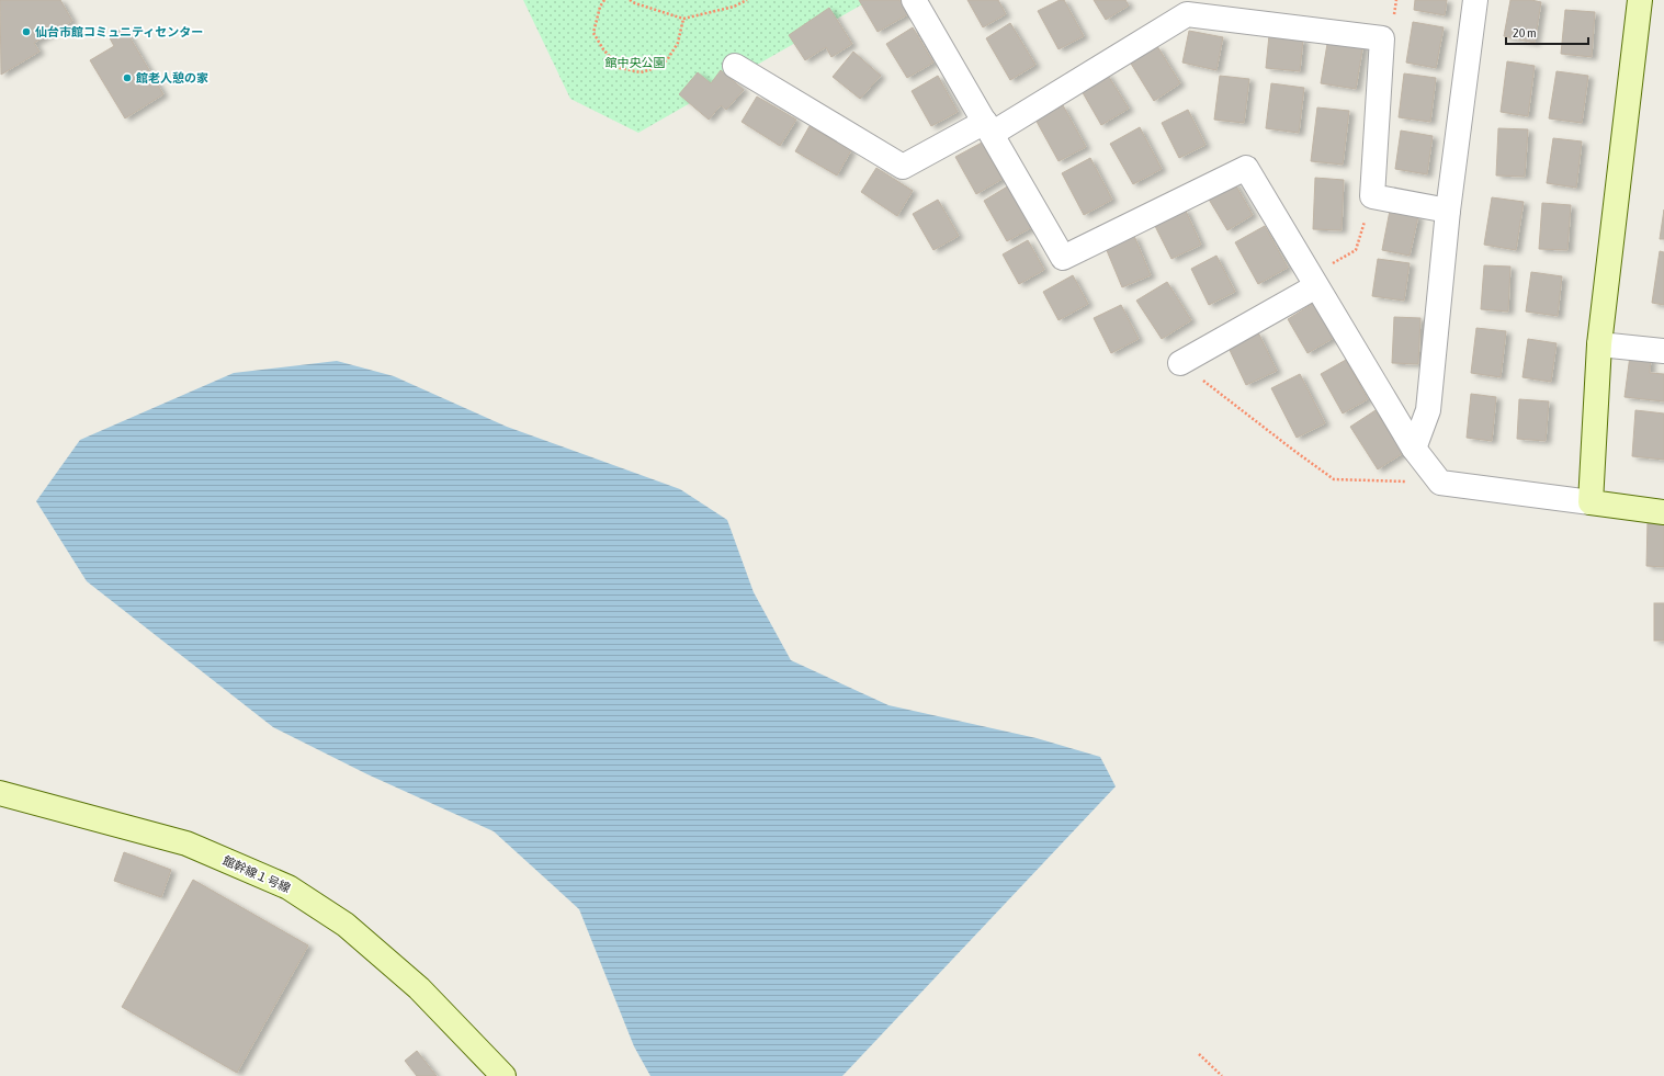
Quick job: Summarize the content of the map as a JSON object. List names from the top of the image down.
{
  "streets": {
    "street": ["館幹線１号線"]
  },
  "parks": ["館中央公園"],
  "places": ["仙台市館コミュニティセンター", "館老人憩の家"],
  "scale_bar": "20 m"
}
